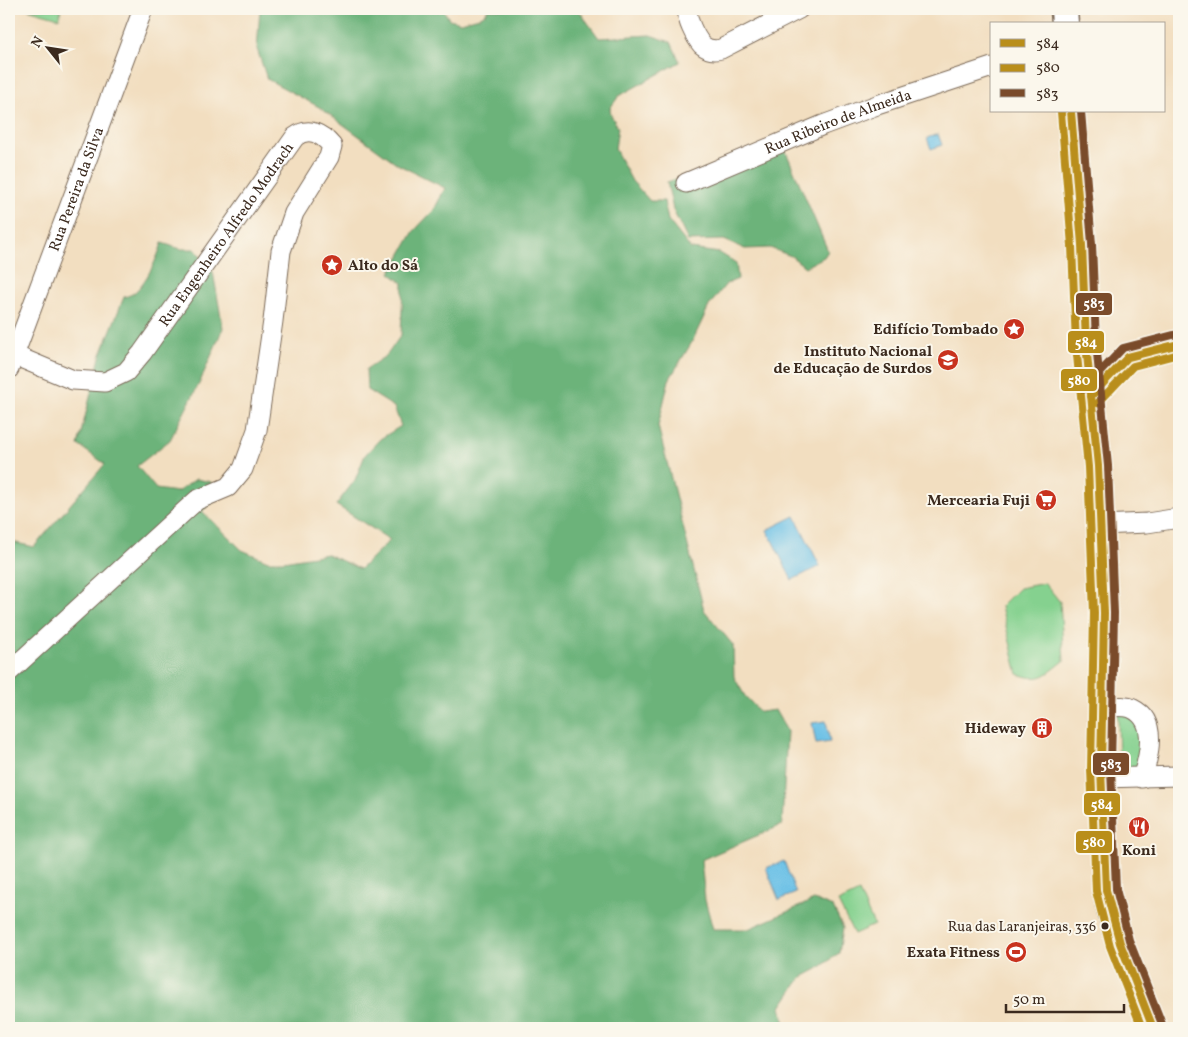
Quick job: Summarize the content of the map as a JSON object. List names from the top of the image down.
{
  "streets": {
    "street": ["Rua Ribeiro de Almeida", "Rua Pereira da Silva", "Rua Engenheiro Alfredo Modrach"]
  },
  "crossings": [
    ["Rua Pereira da Silva", "Rua Engenheiro Alfredo Modrach"]
  ],
  "places": {
    "place": ["Alto do Sá", "Edifício Tombado"],
    "school or university": ["Instituto Nacional de Educação de Surdos"],
    "supermarket": ["Mercearia Fuji"],
    "building": ["Hideway"],
    "restaurant": ["Koni"],
    "other": ["Rua das Laranjeiras, 336"],
    "sports": ["Exata Fitness"]
  },
  "lines": ["transit line 584", "transit line 580", "transit line 583"],
  "legend": ["584", "580", "583"],
  "scale_bar": "50 m",
  "north": "top left"
}
